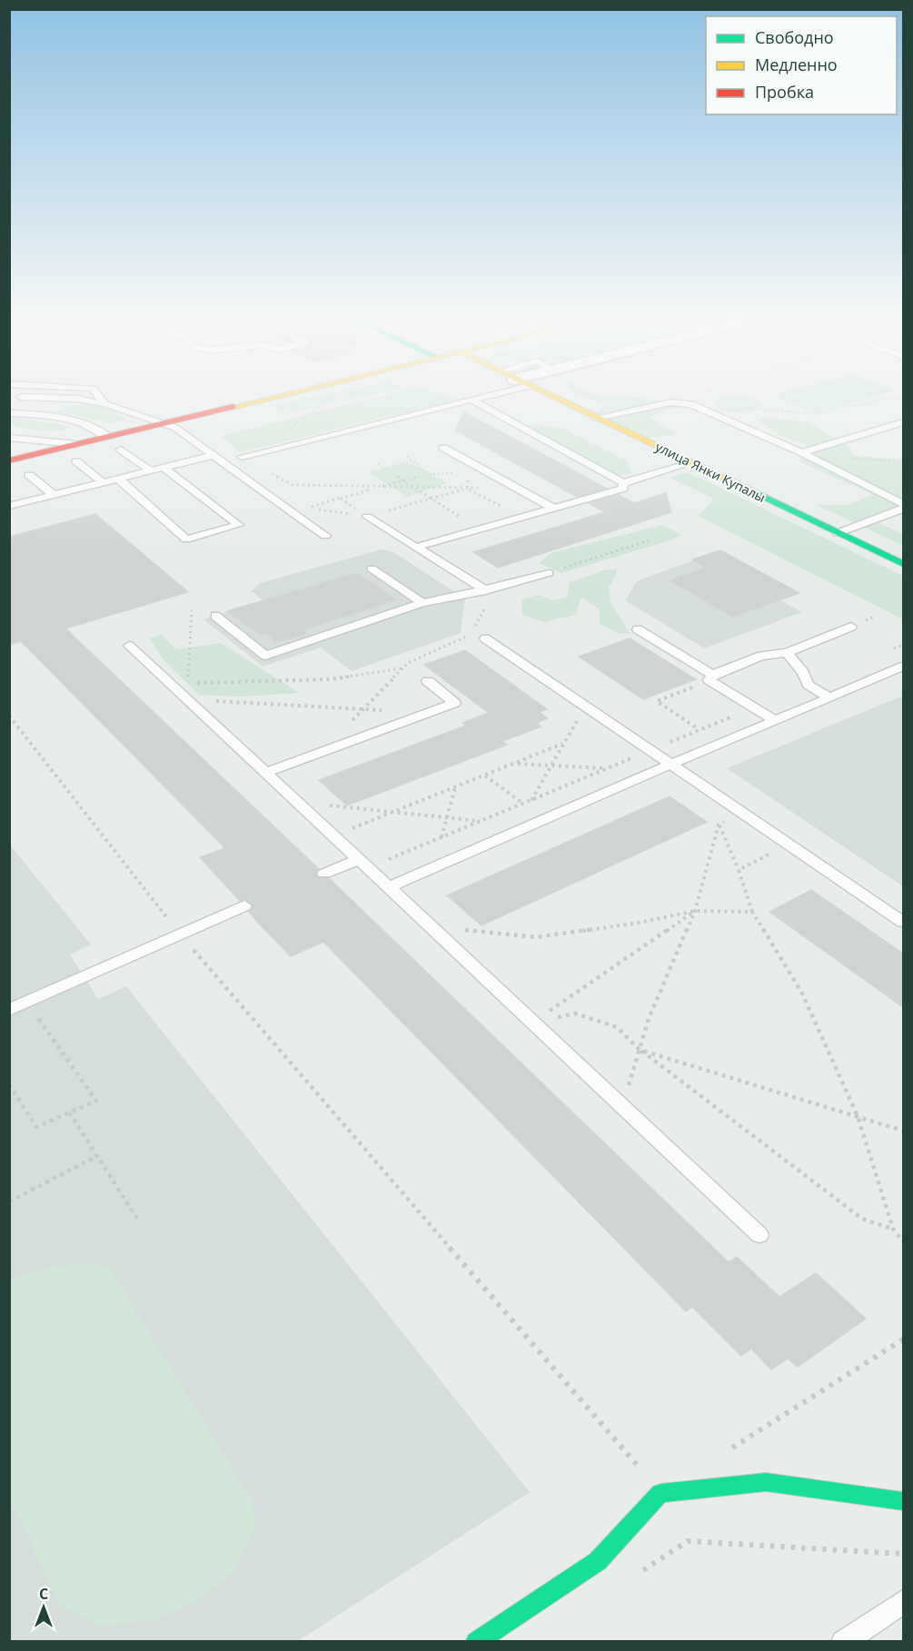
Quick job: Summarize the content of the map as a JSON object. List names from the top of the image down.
{
  "streets": {
    "street": ["улица Янки Купалы"]
  },
  "legend": ["Свободно", "Медленно", "Пробка"],
  "north": "top"
}
